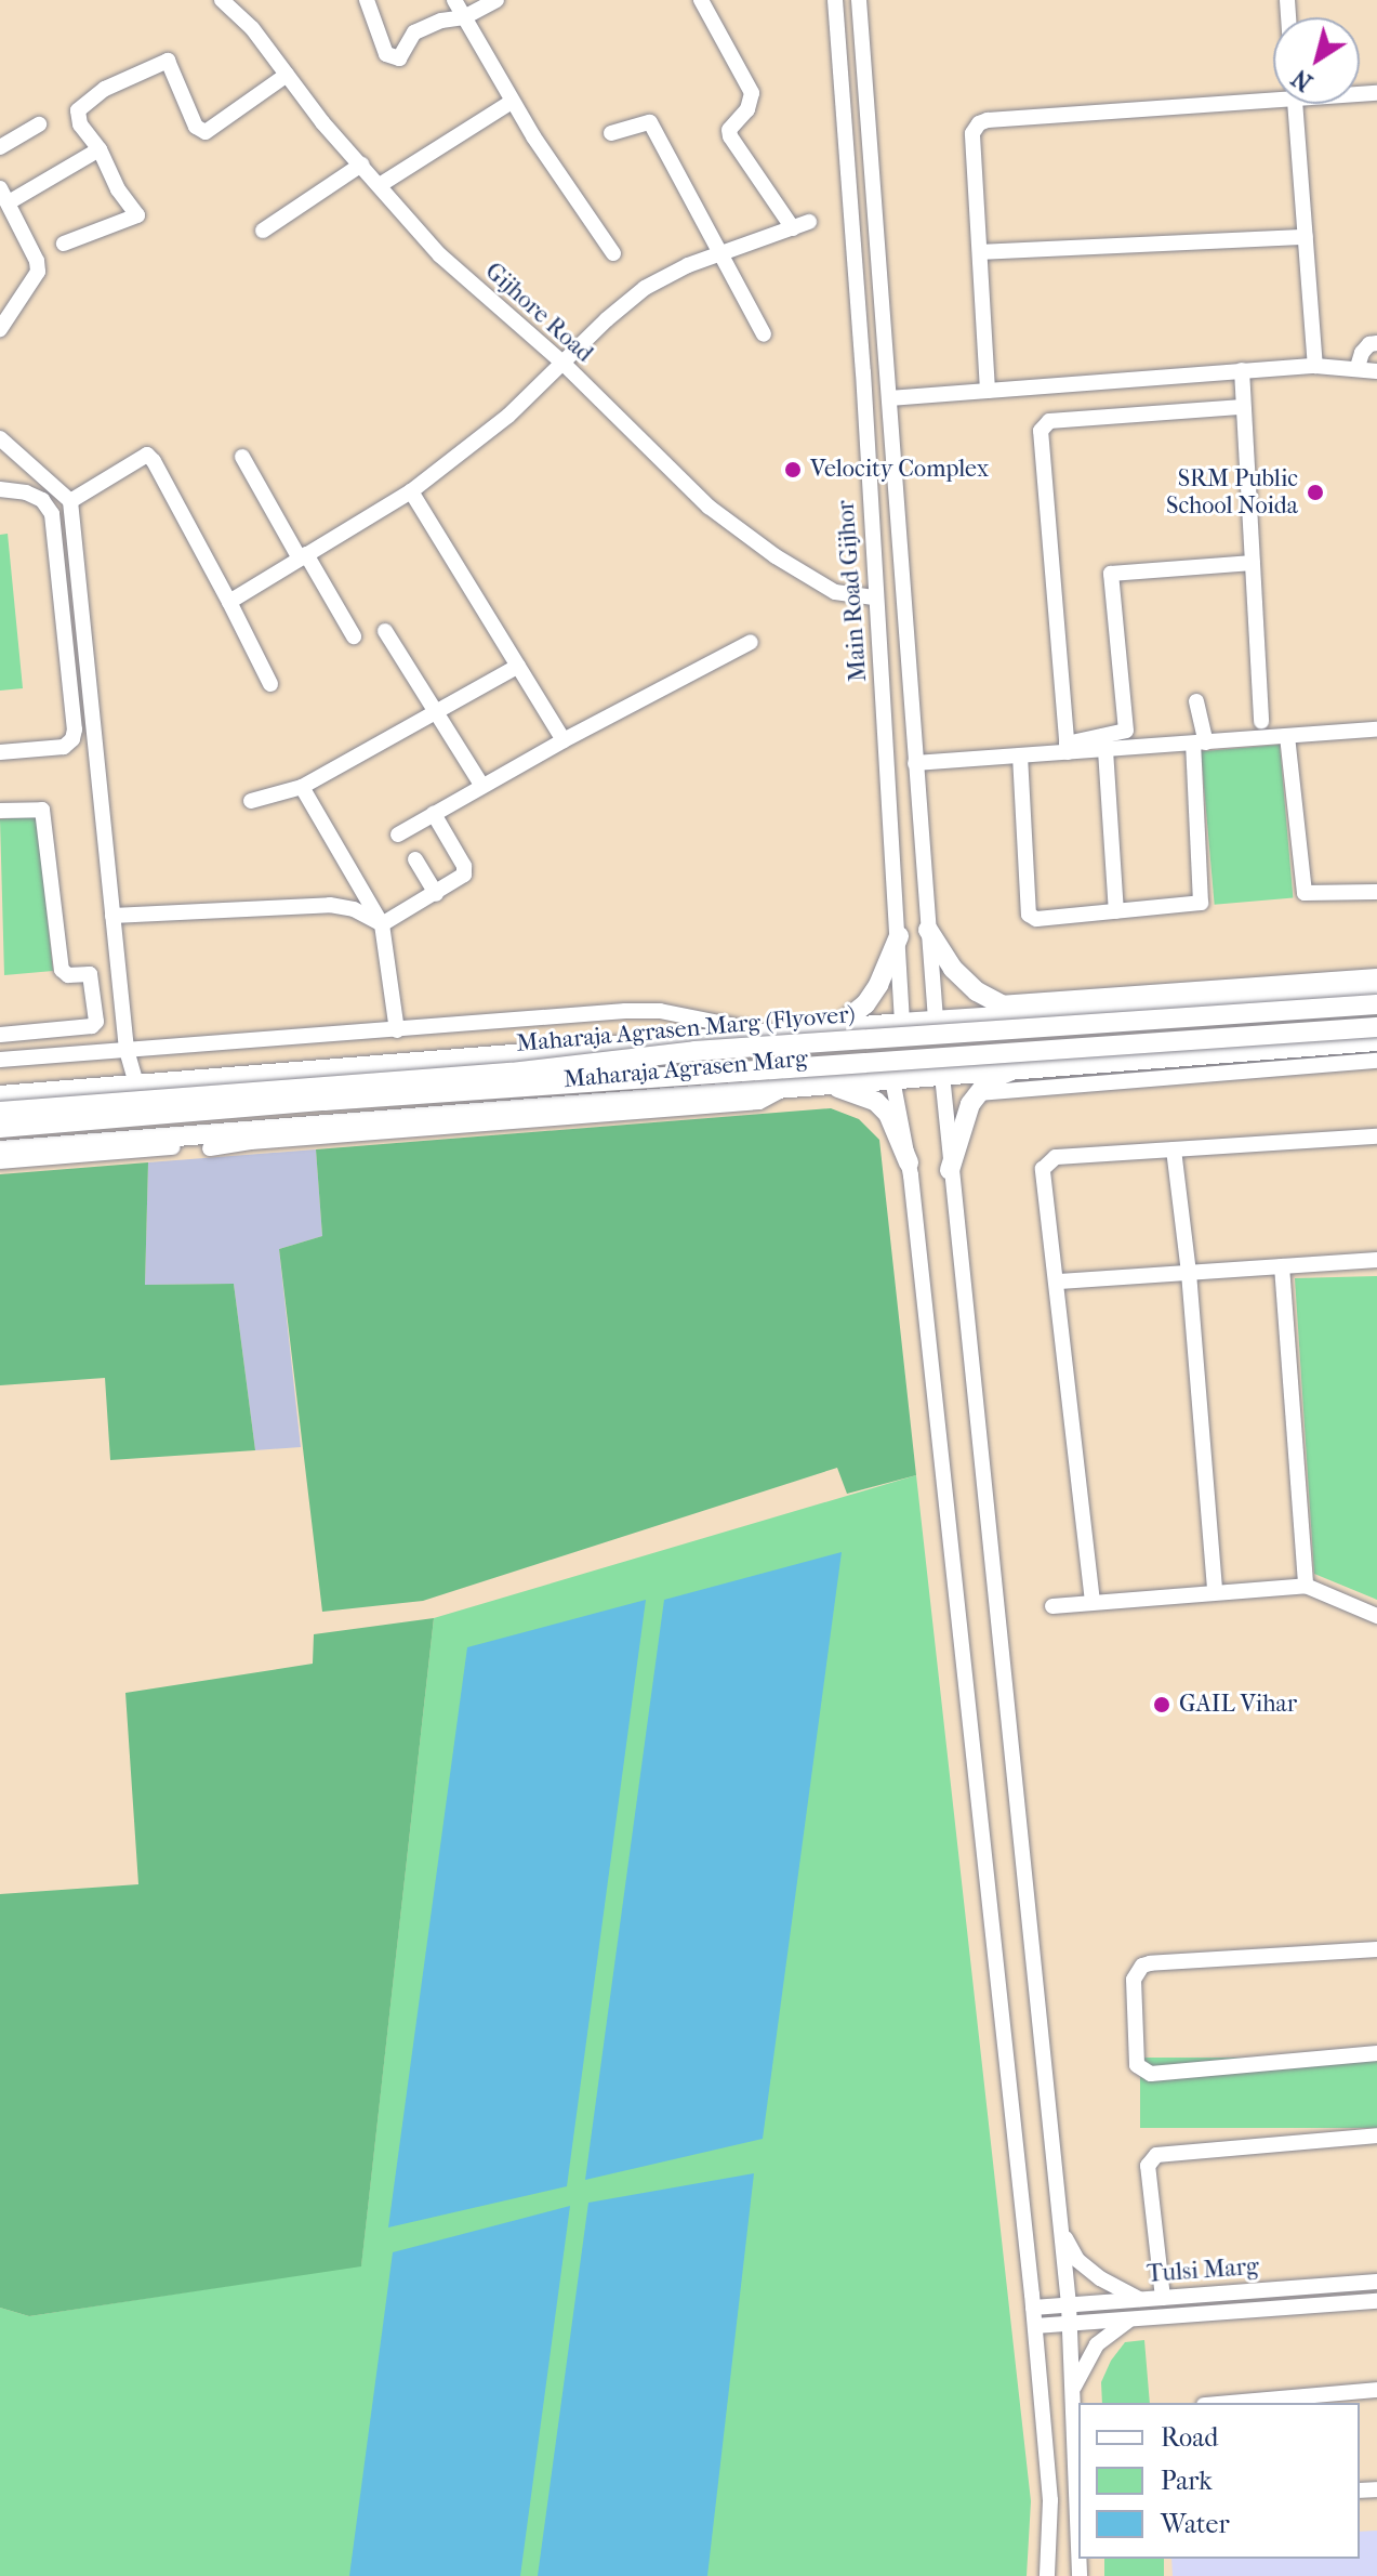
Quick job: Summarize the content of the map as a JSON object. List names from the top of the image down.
{
  "streets": {
    "main road": ["Maharaja Agrasen Marg (Flyover)", "Maharaja Agrasen Marg"],
    "street": ["Gijhore Road", "Main Road Gijhor", "Tulsi Marg"]
  },
  "crossings": [
    ["Gijhore Road", "Main Road Gijhor"],
    ["Main Road Gijhor", "Maharaja Agrasen Marg"]
  ],
  "places": ["Velocity Complex", "SRM Public School Noida", "GAIL Vihar"],
  "legend": ["Road", "Park", "Water"],
  "north": "bottom left"
}
